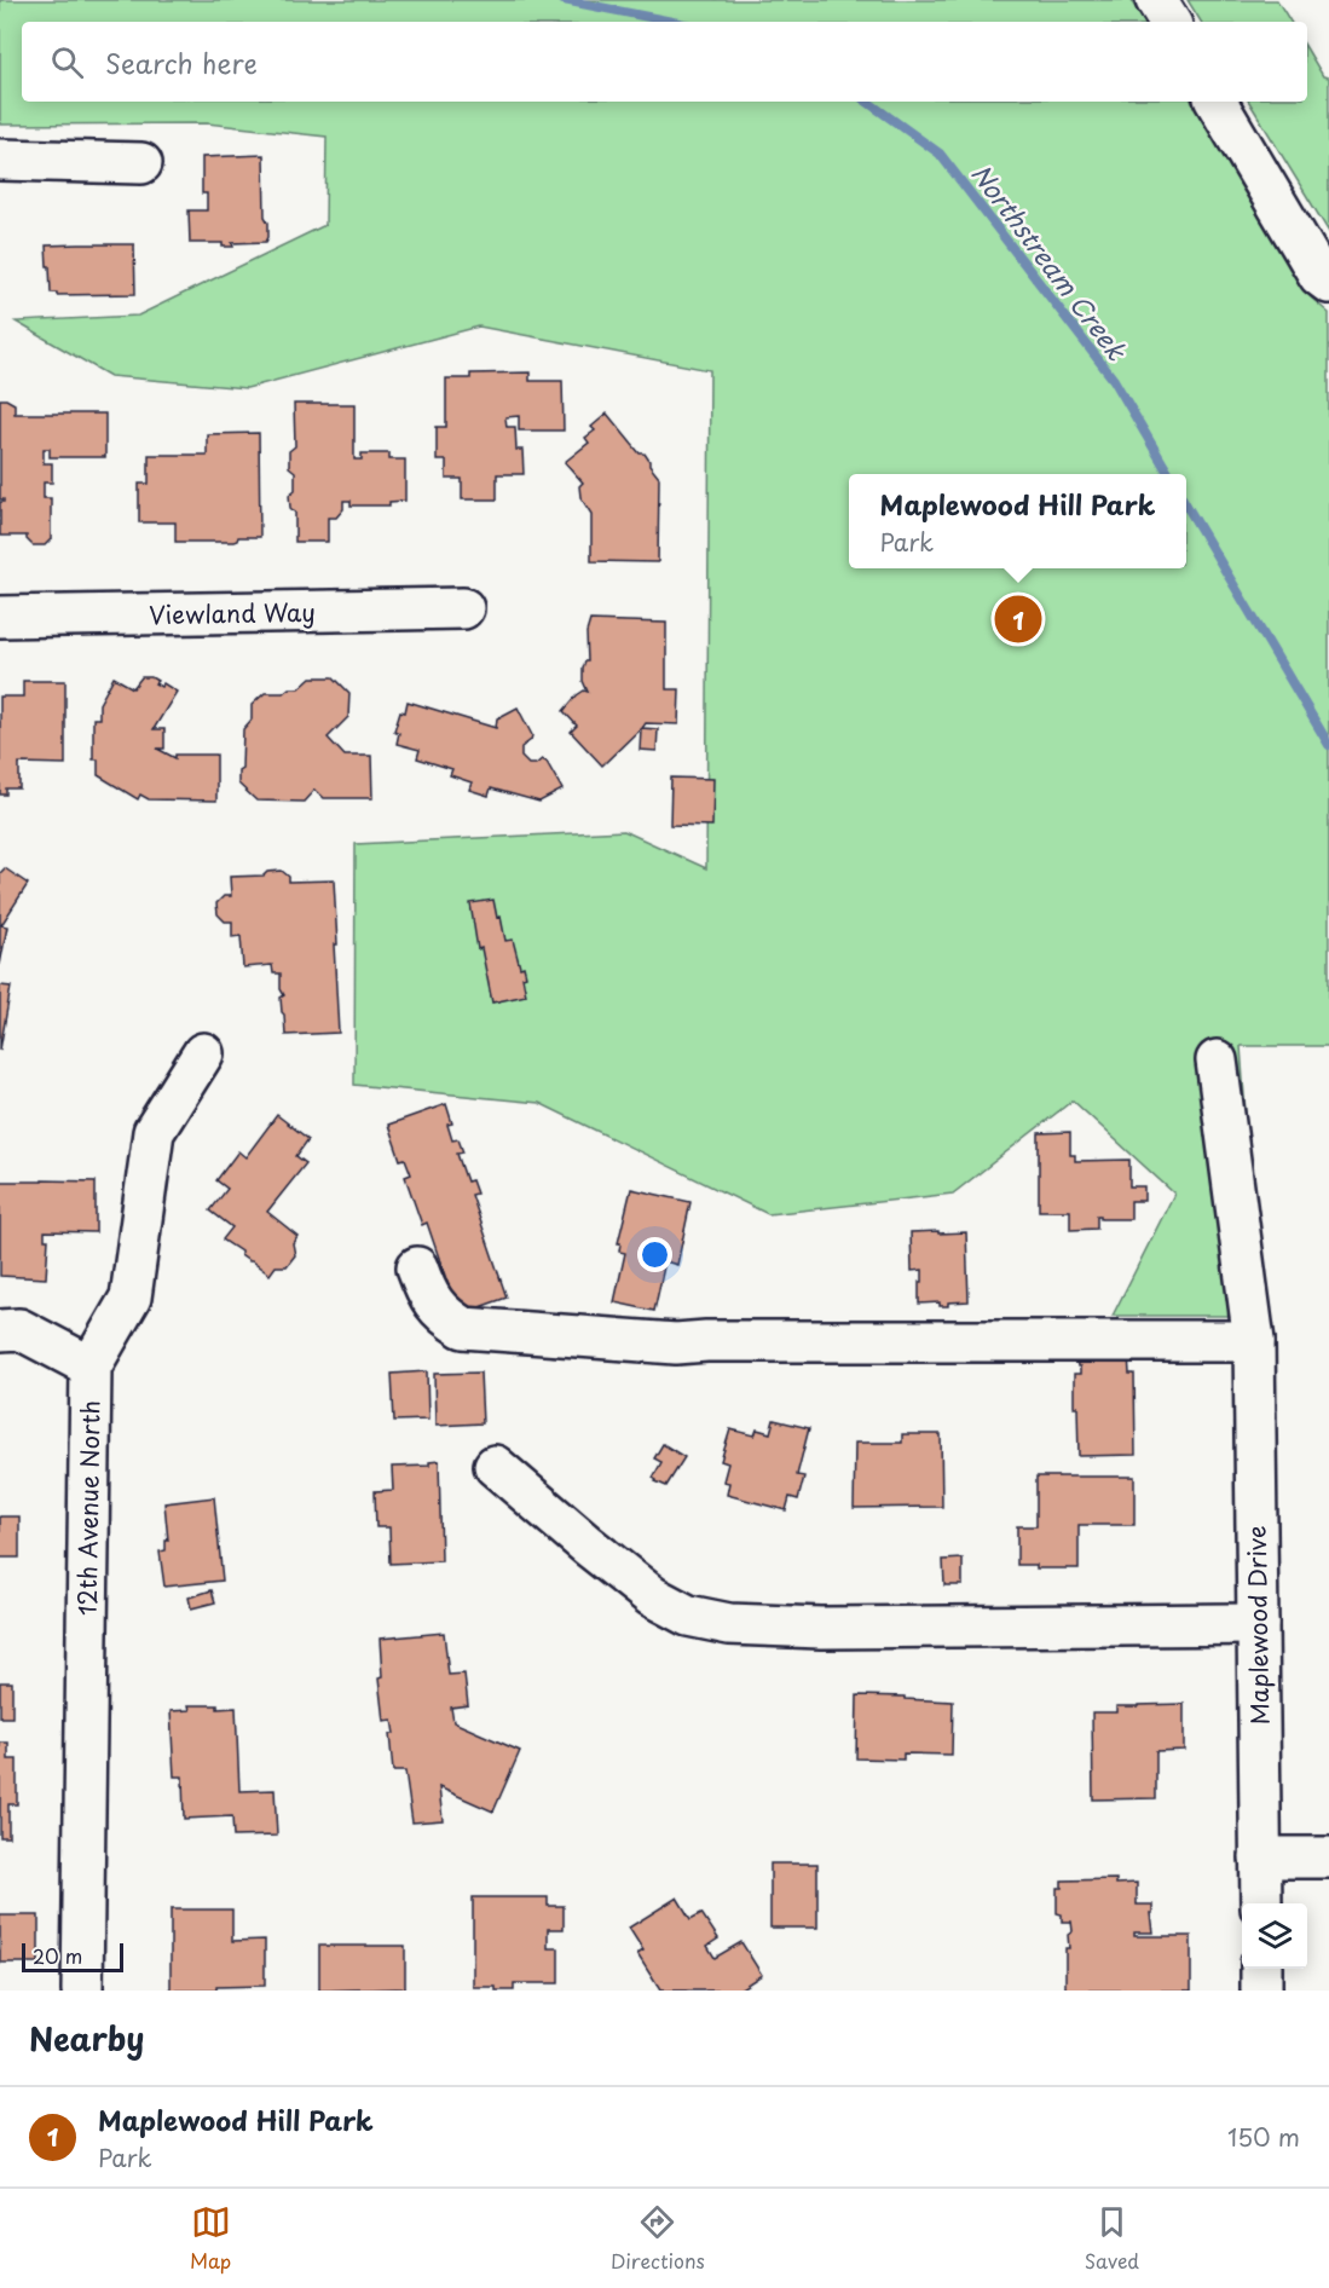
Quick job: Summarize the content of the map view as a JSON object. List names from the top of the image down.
{
  "streets": {
    "street": ["Viewland Way", "12th Avenue North", "Maplewood Drive"]
  },
  "water": ["Northstream Creek"],
  "scale_bar": "20 m",
  "page": {
    "search": "Search here",
    "popup": ["Maplewood Hill Park", "Park"],
    "pins": "1",
    "scale": "20 m",
    "heading": "Nearby",
    "list": [
      {
        "mark": "1",
        "name": "Maplewood Hill Park",
        "note": "Park",
        "value": "150 m"
      }
    ],
    "nav": ["Map", "Directions", "Saved"]
  }
}
